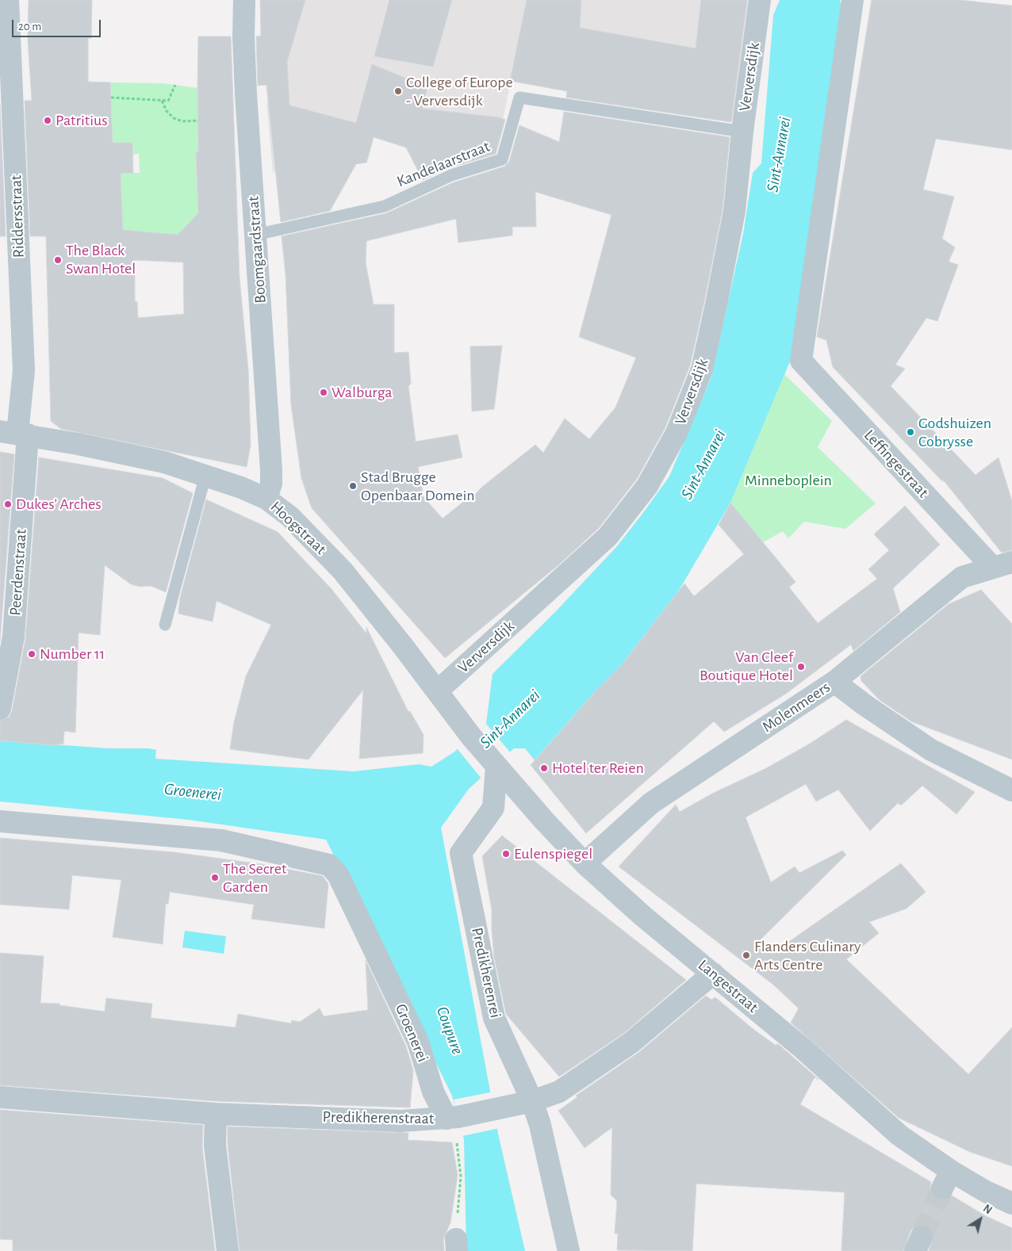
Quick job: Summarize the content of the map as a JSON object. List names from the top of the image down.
{
  "streets": {
    "street": [
      "Verversdijk",
      "Riddersstraat",
      "Boomgaardstraat",
      "Leffingestraat",
      "Hoogstraat",
      "Peerdenstraat",
      "Molenmeers",
      "Predikherenrei",
      "Langestraat",
      "Groenerei",
      "Predikherenstraat"
    ],
    "lane": ["Kandelaarstraat"]
  },
  "crossings": [
    ["Verversdijk", "Kandelaarstraat"],
    ["Verversdijk", "Hoogstraat"],
    ["Kandelaarstraat", "Boomgaardstraat"],
    ["Riddersstraat", "Hoogstraat"],
    ["Riddersstraat", "Peerdenstraat"],
    ["Boomgaardstraat", "Hoogstraat"],
    ["Leffingestraat", "Molenmeers"],
    ["Hoogstraat", "Peerdenstraat"],
    ["Hoogstraat", "Langestraat"],
    ["Molenmeers", "Langestraat"],
    ["Predikherenrei", "Langestraat"],
    ["Predikherenrei", "Predikherenstraat"],
    ["Langestraat", "Predikherenstraat"],
    ["Groenerei", "Predikherenstraat"]
  ],
  "water": ["Sint-Annarei", "Groenerei", "Coupure"],
  "parks": ["Minneboplein"],
  "places": [
    "College of Europe - Verversdijk",
    "Patritius",
    "The Black Swan Hotel",
    "Walburga",
    "Godshuizen Cobrysse",
    "Stad Brugge Openbaar Domein",
    "Dukes’ Arches",
    "Number 11",
    "Van Cleef Boutique Hotel",
    "Hotel ter Reien",
    "Eulenspiegel",
    "The Secret Garden",
    "Flanders Culinary Arts Centre"
  ],
  "scale_bar": "20 m",
  "north": "top right"
}
